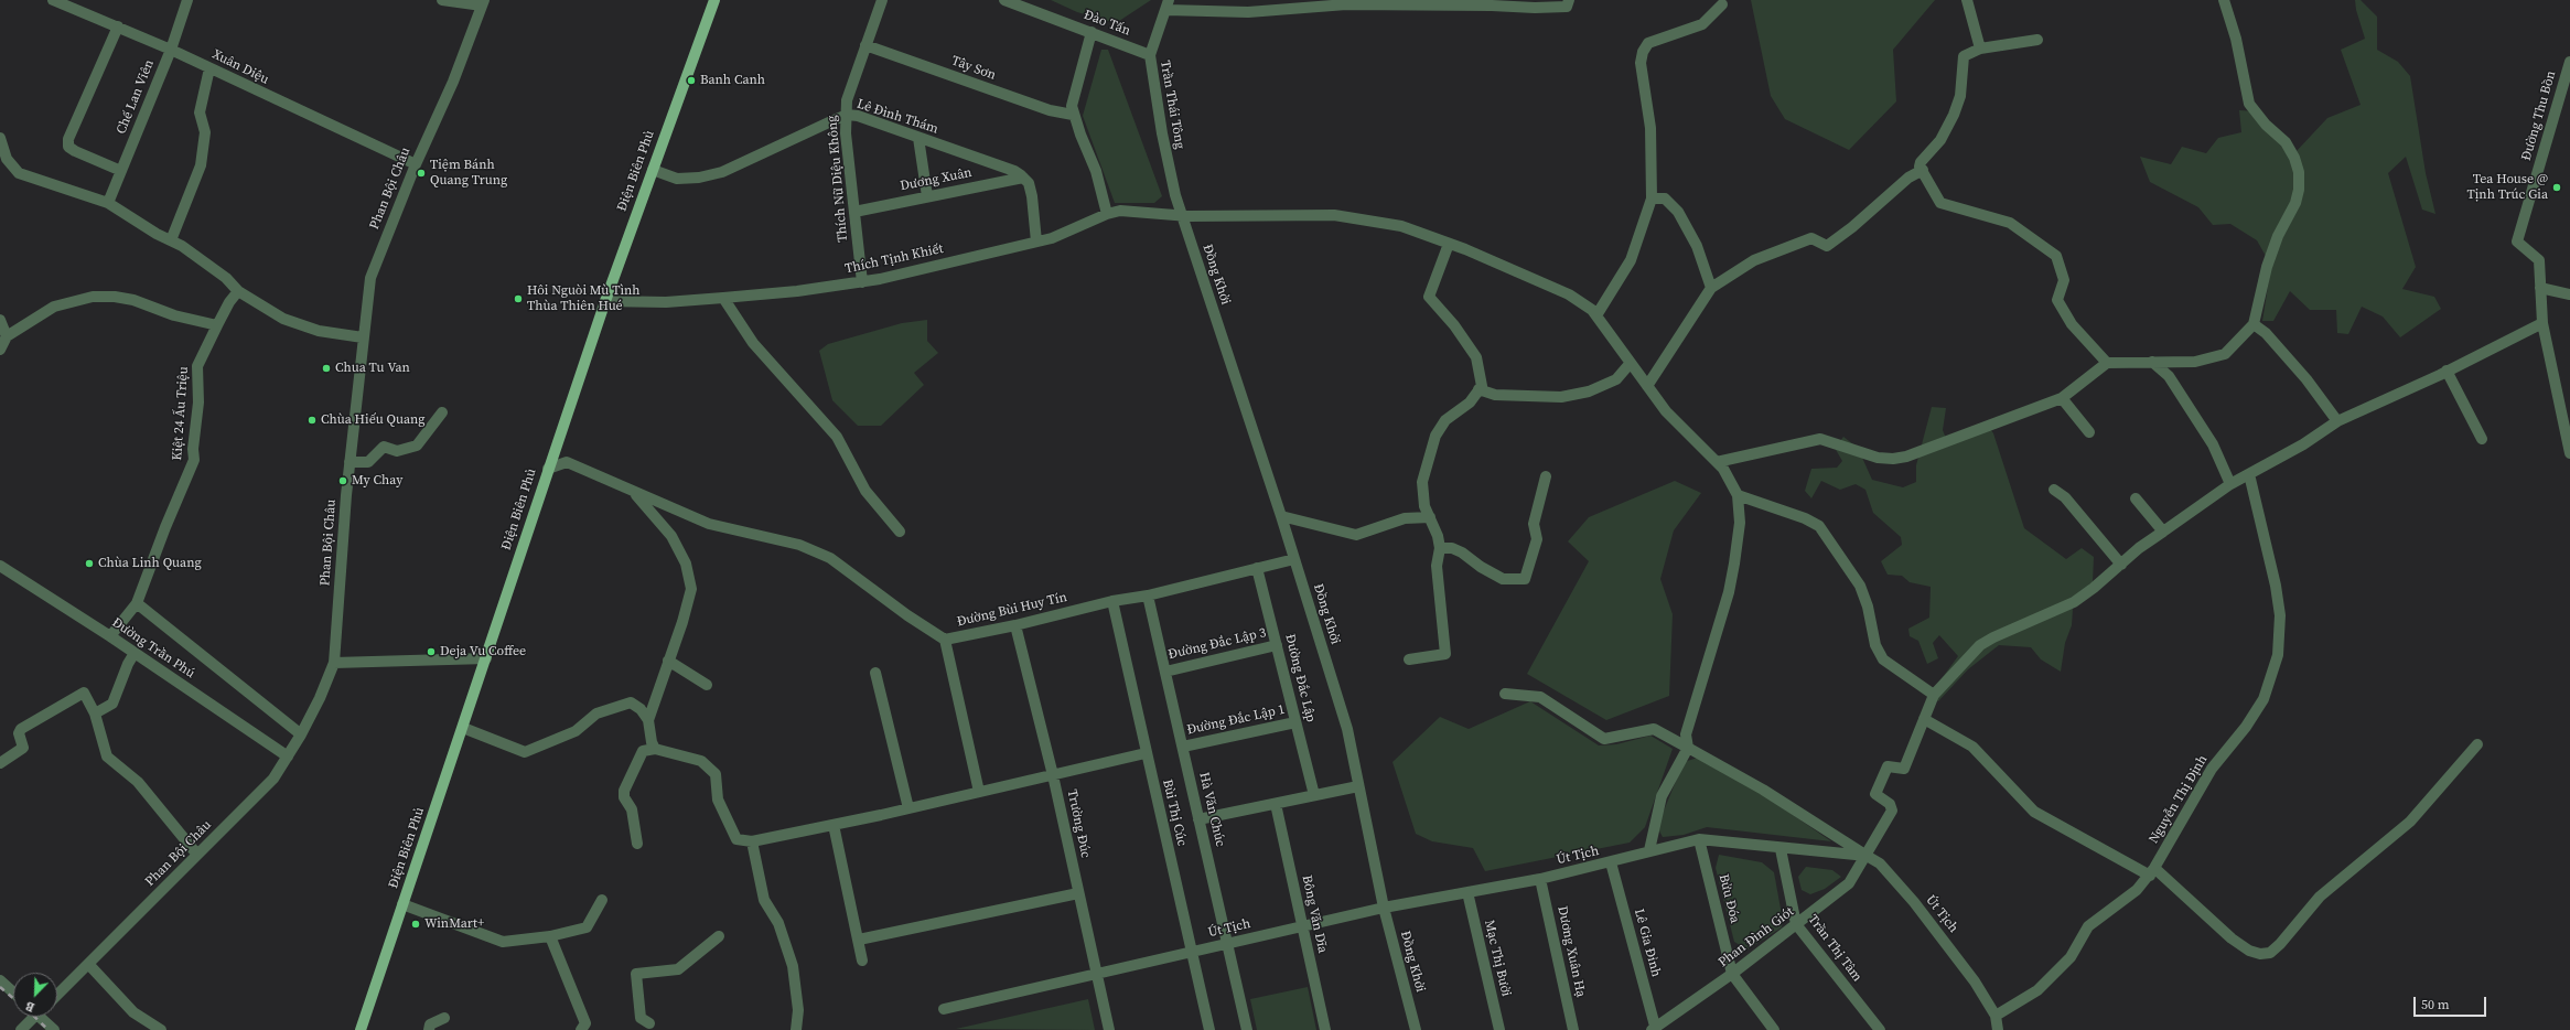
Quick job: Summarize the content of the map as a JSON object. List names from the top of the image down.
{
  "streets": {
    "main road": ["Điện Biên Phủ"],
    "street": [
      "Đào Tấn",
      "Xuân Diệu",
      "Tây Sơn",
      "Chế Lan Viên",
      "Trần Thái Tông",
      "Đường Thu Bồn",
      "Lê Đình Thám",
      "Thích Nữ Diệu Không",
      "Dương Xuân",
      "Phan Bội Châu",
      "Thích Tịnh Khiết",
      "Đồng Khởi",
      "Kiệt 24 Ấu Triệu",
      "Đường Bùi Huy Tín",
      "Đường Đắc Lập 3",
      "Đường Trần Phú",
      "Đường Đắc Lập",
      "Đường Đắc Lập 1",
      "Nguyễn Thị Định",
      "Hà Văn Chúc",
      "Bùi Thị Cúc",
      "Trường Đúc",
      "Út Tịch",
      "Bửu Đóa",
      "Bông Văn Dĩa",
      "Phan Đình Giót",
      "Lê Gia Đỉnh",
      "Trần Thị Tâm",
      "Dương Xuân Hạ",
      "Mạc Thị Bưởi"
    ]
  },
  "crossings": [
    ["Đào Tấn", "Trần Thái Tông"],
    ["Xuân Diệu", "Chế Lan Viên"],
    ["Xuân Diệu", "Phan Bội Châu"],
    ["Tây Sơn", "Thích Nữ Diệu Không"],
    ["Trần Thái Tông", "Thích Tịnh Khiết"],
    ["Trần Thái Tông", "Đồng Khởi"],
    ["Lê Đình Thám", "Điện Biên Phủ"],
    ["Lê Đình Thám", "Thích Nữ Diệu Không"],
    ["Lê Đình Thám", "Dương Xuân"],
    ["Điện Biên Phủ", "Thích Tịnh Khiết"],
    ["Điện Biên Phủ", "Đường Bùi Huy Tín"],
    ["Thích Nữ Diệu Không", "Dương Xuân"],
    ["Thích Nữ Diệu Không", "Thích Tịnh Khiết"],
    ["Phan Bội Châu", "Đường Trần Phú"],
    ["Thích Tịnh Khiết", "Đồng Khởi"],
    ["Đồng Khởi", "Đường Bùi Huy Tín"],
    ["Đồng Khởi", "Út Tịch"],
    ["Kiệt 24 Ấu Triệu", "Đường Trần Phú"],
    ["Đường Bùi Huy Tín", "Đường Đắc Lập"],
    ["Đường Bùi Huy Tín", "Hà Văn Chúc"],
    ["Đường Bùi Huy Tín", "Bùi Thị Cúc"],
    ["Đường Bùi Huy Tín", "Trường Đúc"],
    ["Đường Đắc Lập 3", "Đường Đắc Lập"],
    ["Đường Đắc Lập 3", "Hà Văn Chúc"],
    ["Đường Đắc Lập", "Đường Đắc Lập 1"],
    ["Đường Đắc Lập 1", "Hà Văn Chúc"],
    ["Nguyễn Thị Định", "Út Tịch"],
    ["Hà Văn Chúc", "Út Tịch"],
    ["Bùi Thị Cúc", "Út Tịch"],
    ["Trường Đúc", "Út Tịch"],
    ["Út Tịch", "Bửu Đóa"],
    ["Út Tịch", "Bông Văn Dĩa"],
    ["Út Tịch", "Phan Đình Giót"],
    ["Út Tịch", "Lê Gia Đỉnh"],
    ["Út Tịch", "Trần Thị Tâm"],
    ["Út Tịch", "Dương Xuân Hạ"],
    ["Út Tịch", "Mạc Thị Bưởi"],
    ["Bửu Đóa", "Phan Đình Giót"],
    ["Phan Đình Giót", "Lê Gia Đỉnh"],
    ["Phan Đình Giót", "Trần Thị Tâm"]
  ],
  "places": [
    "Banh Canh",
    "Tiệm Bánh Quang Trung",
    "Tea House @ Tịnh Trúc Gia",
    "Hôi Nguòi Mù Tình Thùa Thiên Hué",
    "Chua Tu Van",
    "Chùa Hiếu Quang",
    "My Chay",
    "Chùa Linh Quang",
    "Deja Vu Coffee",
    "WinMart+"
  ],
  "scale_bar": "50 m",
  "north": "bottom left"
}
